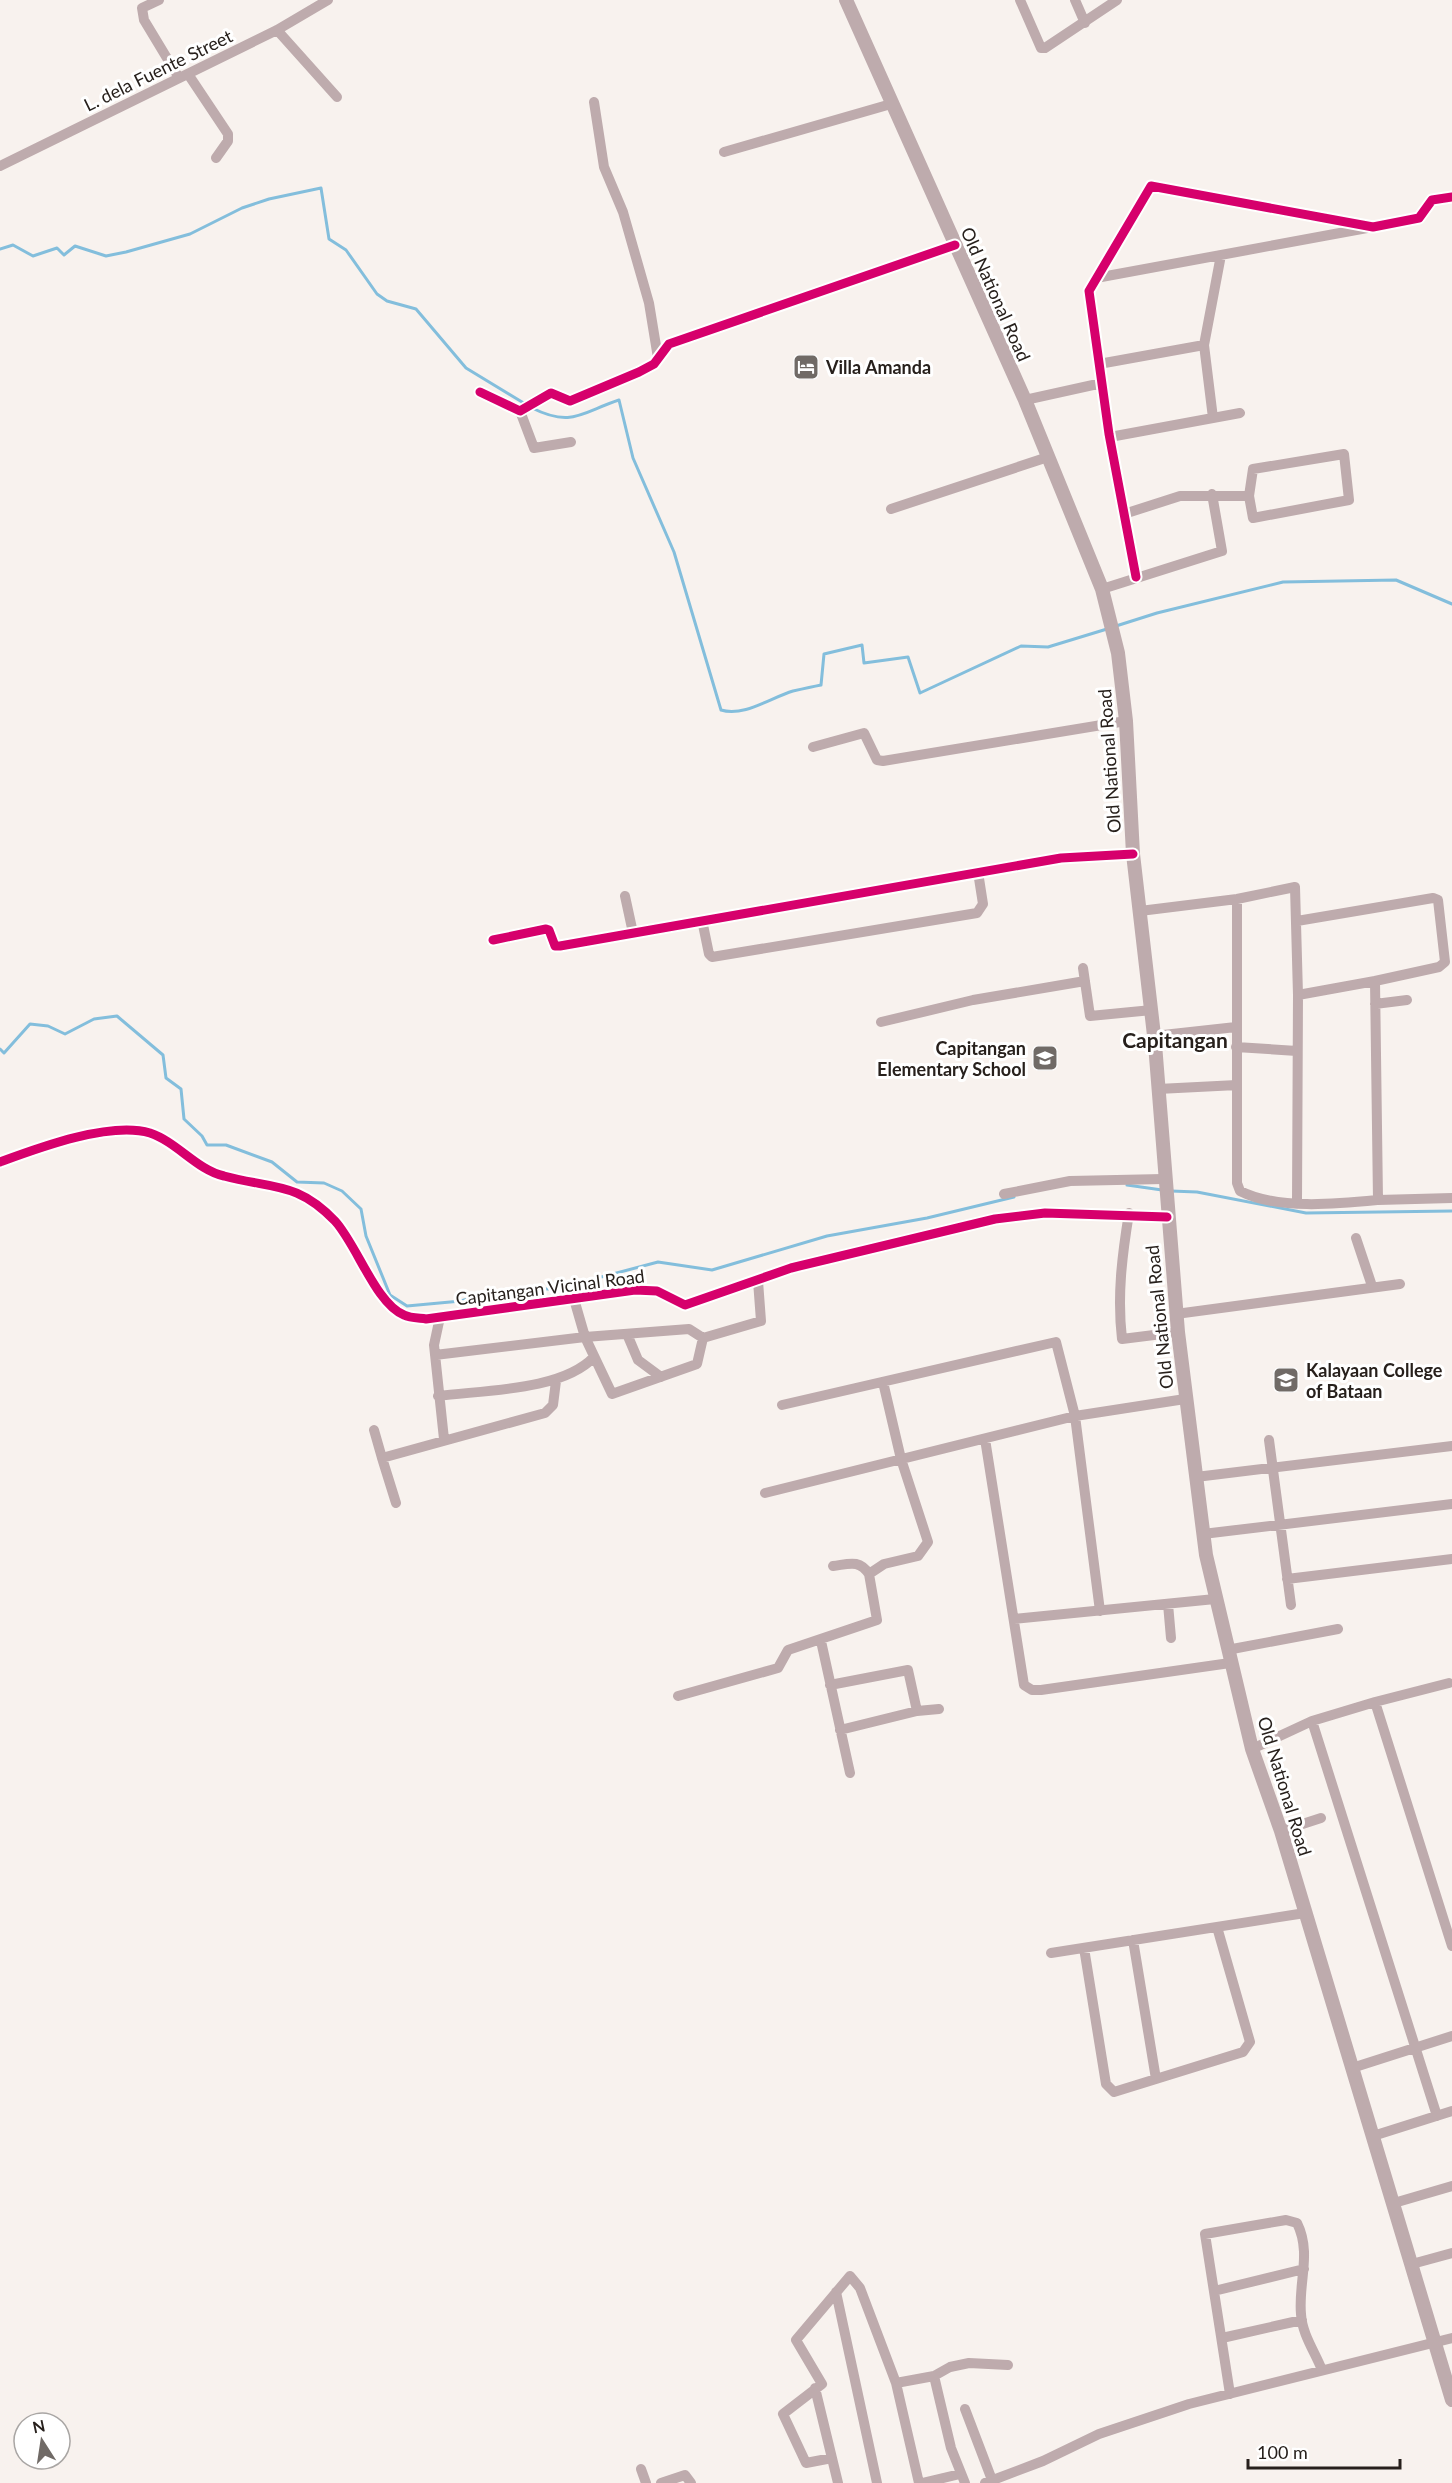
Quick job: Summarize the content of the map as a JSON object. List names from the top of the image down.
{
  "streets": {
    "main road": ["Old National Road"],
    "street": ["L. dela Fuente Street", "Capitangan Vicinal Road"]
  },
  "crossings": [
    ["Old National Road", "Capitangan Vicinal Road"]
  ],
  "districts": ["Capitangan"],
  "places": {
    "hotel": ["Villa Amanda"],
    "school or university": ["Capitangan Elementary School", "Kalayaan College of Bataan"]
  },
  "scale_bar": "100 m",
  "north": "top"
}
